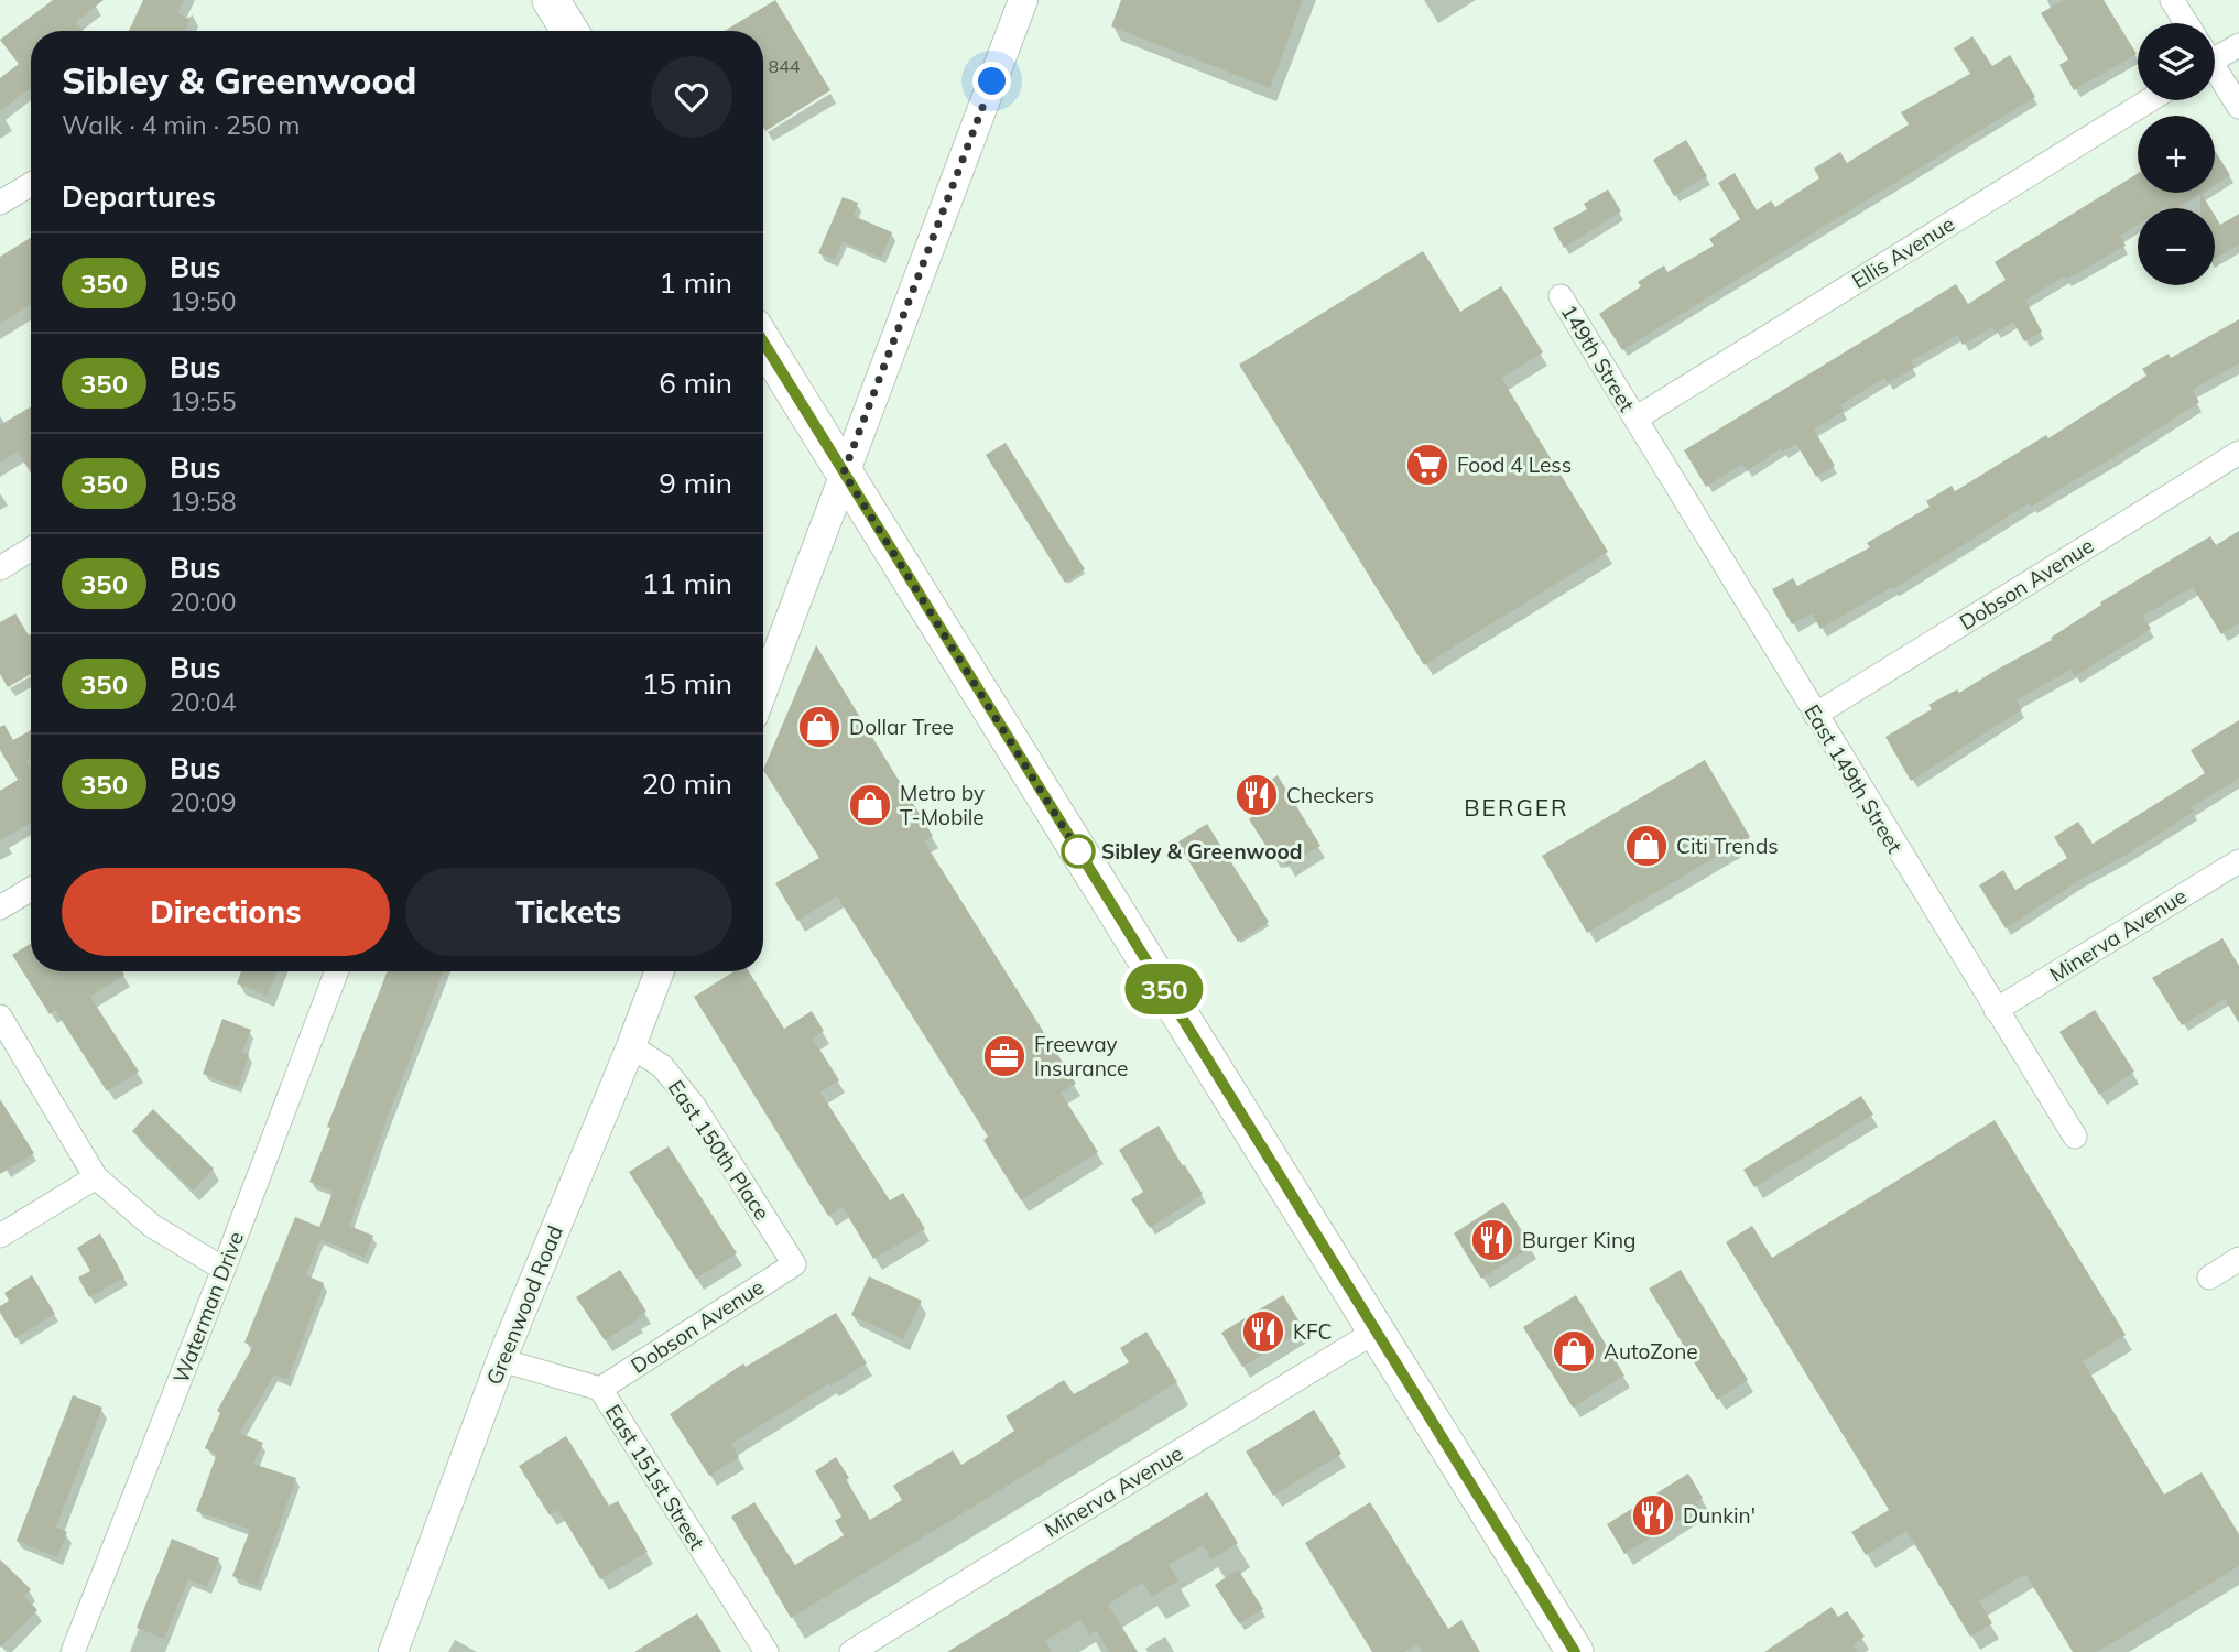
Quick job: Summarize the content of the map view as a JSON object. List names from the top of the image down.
{
  "streets": {
    "street": [
      "Ellis Avenue",
      "149th Street",
      "Dobson Avenue",
      "East 149th Street",
      "Minerva Avenue",
      "East 150th Place",
      "Greenwood Road",
      "Waterman Drive",
      "East 151st Street"
    ]
  },
  "crossings": [
    ["Ellis Avenue", "149th Street"],
    ["Ellis Avenue", "East 149th Street"],
    ["149th Street", "East 149th Street"],
    ["Dobson Avenue", "East 149th Street"],
    ["Dobson Avenue", "East 150th Place"],
    ["Dobson Avenue", "East 151st Street"],
    ["East 149th Street", "Minerva Avenue"],
    ["East 150th Place", "Greenwood Road"],
    ["Greenwood Road", "East 151st Street"]
  ],
  "districts": ["BERGER"],
  "places": {
    "supermarket": ["Food 4 Less"],
    "shop": [
      "Dollar Tree",
      "Metro by T-Mobile",
      "Citi Trends",
      "AutoZone"
    ],
    "restaurant": [
      "Checkers",
      "Burger King",
      "KFC",
      "Dunkin'"
    ],
    "other": ["Sibley & Greenwood"],
    "office": ["Freeway Insurance"]
  },
  "lines": ["bus line 350"],
  "house_numbers": ["844"],
  "page": {
    "on_map": "350",
    "map_buttons": ["+", "−"],
    "heading": [
      ["Sibley & Greenwood", "Walk · 4 min · 250 m"],
      "Departures"
    ],
    "list": [
      {
        "mark": "350",
        "name": "Bus",
        "note": "19:50",
        "value": "1 min"
      },
      {
        "mark": "350",
        "name": "Bus",
        "note": "19:55",
        "value": "6 min"
      },
      {
        "mark": "350",
        "name": "Bus",
        "note": "19:58",
        "value": "9 min"
      },
      {
        "mark": "350",
        "name": "Bus",
        "note": "20:00",
        "value": "11 min"
      },
      {
        "mark": "350",
        "name": "Bus",
        "note": "20:04",
        "value": "15 min"
      },
      {
        "mark": "350",
        "name": "Bus",
        "note": "20:09",
        "value": "20 min"
      }
    ],
    "buttons": ["Directions", "Tickets"]
  }
}
